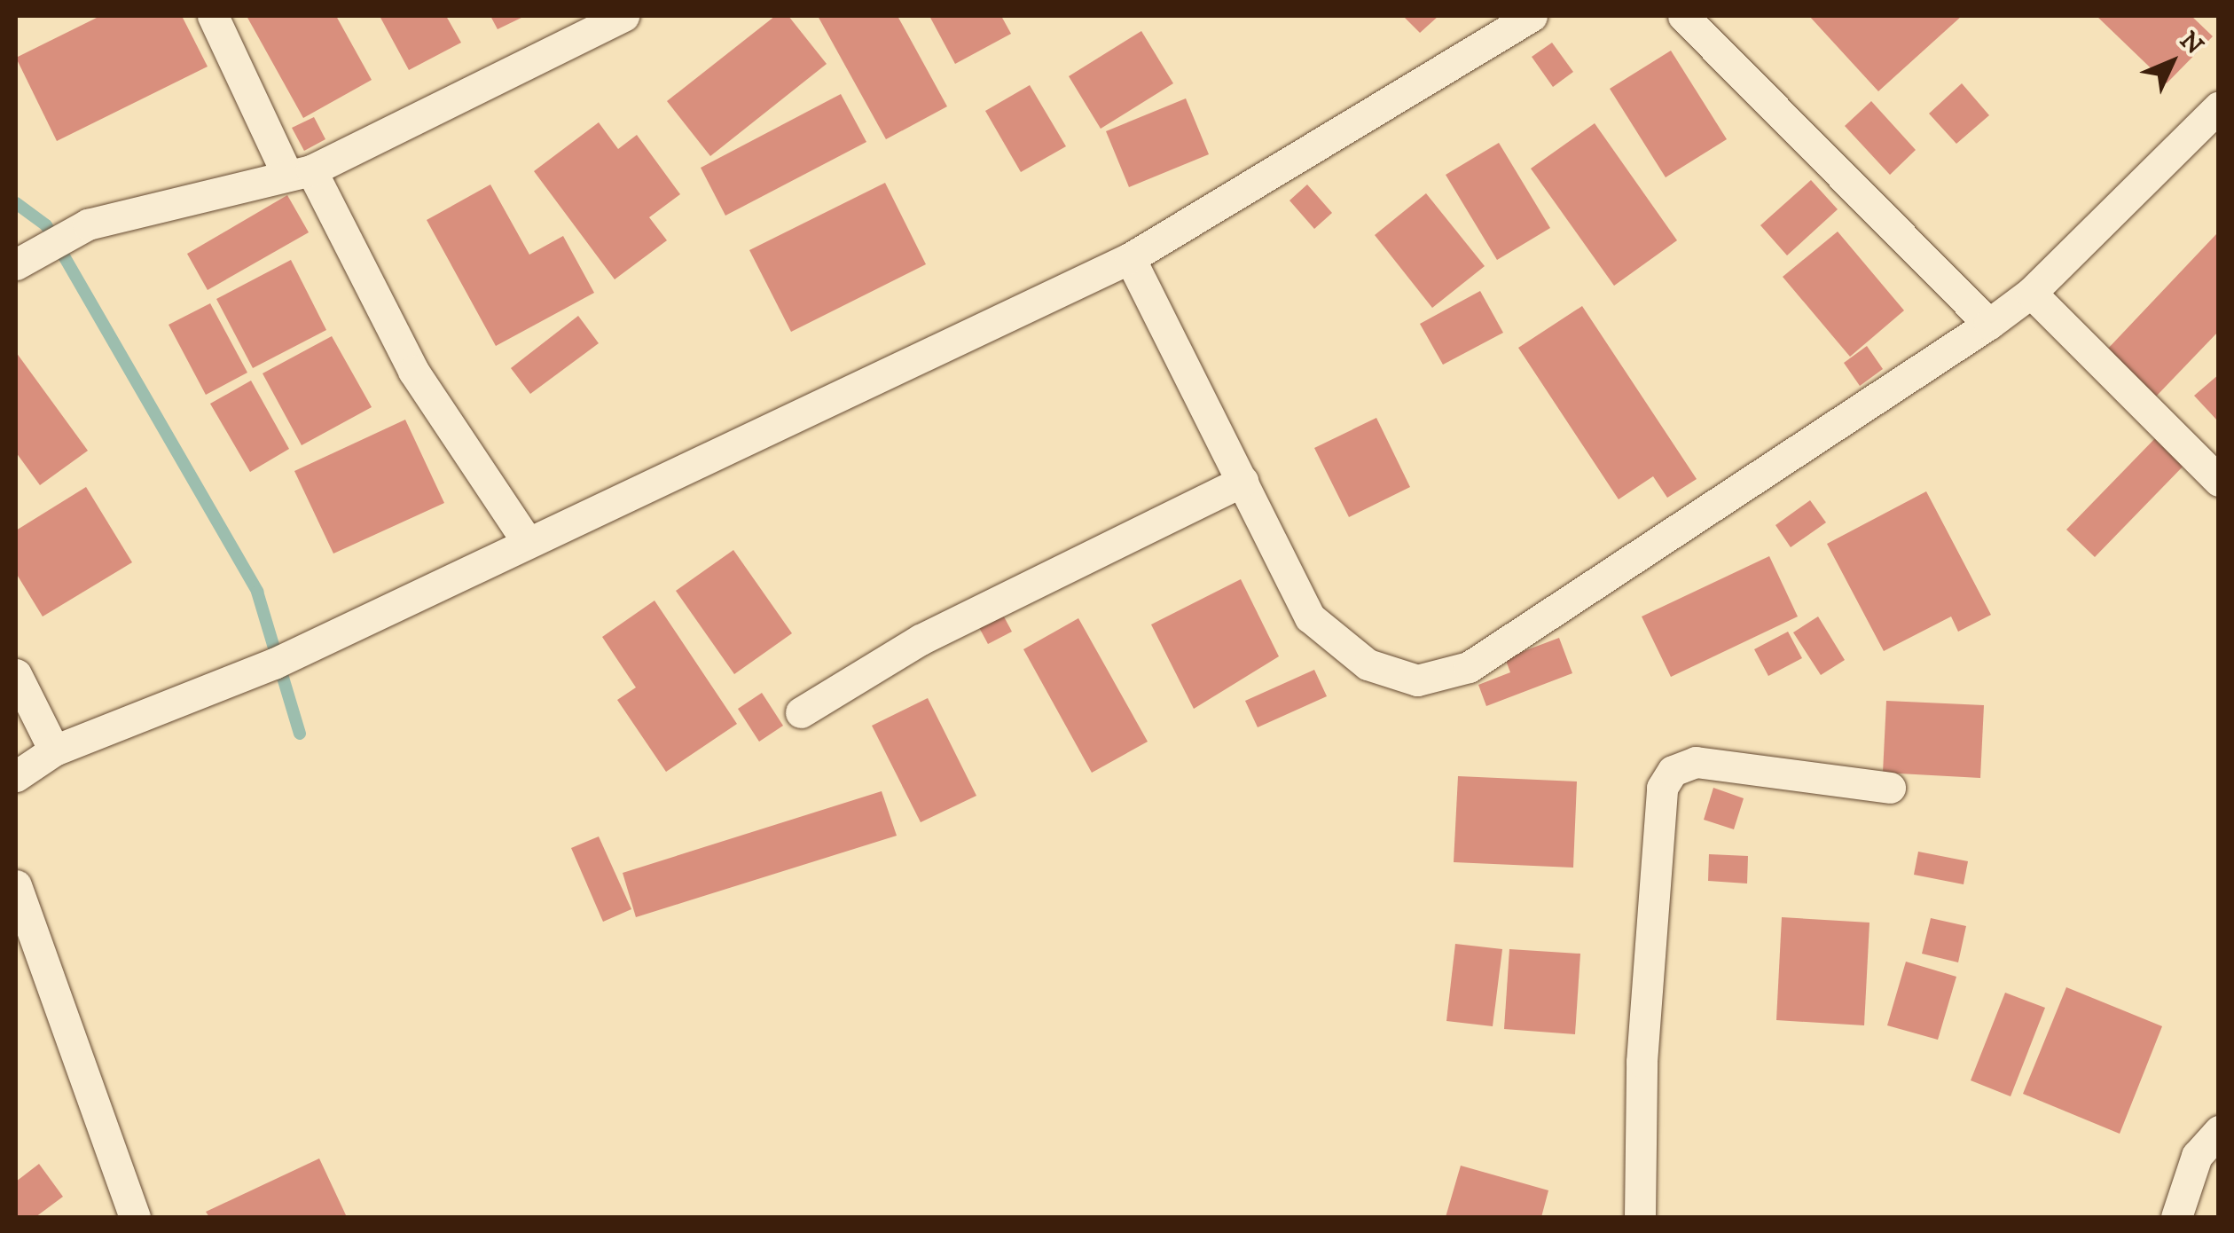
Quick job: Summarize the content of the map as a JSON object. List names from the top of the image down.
{
  "north": "top right"
}
